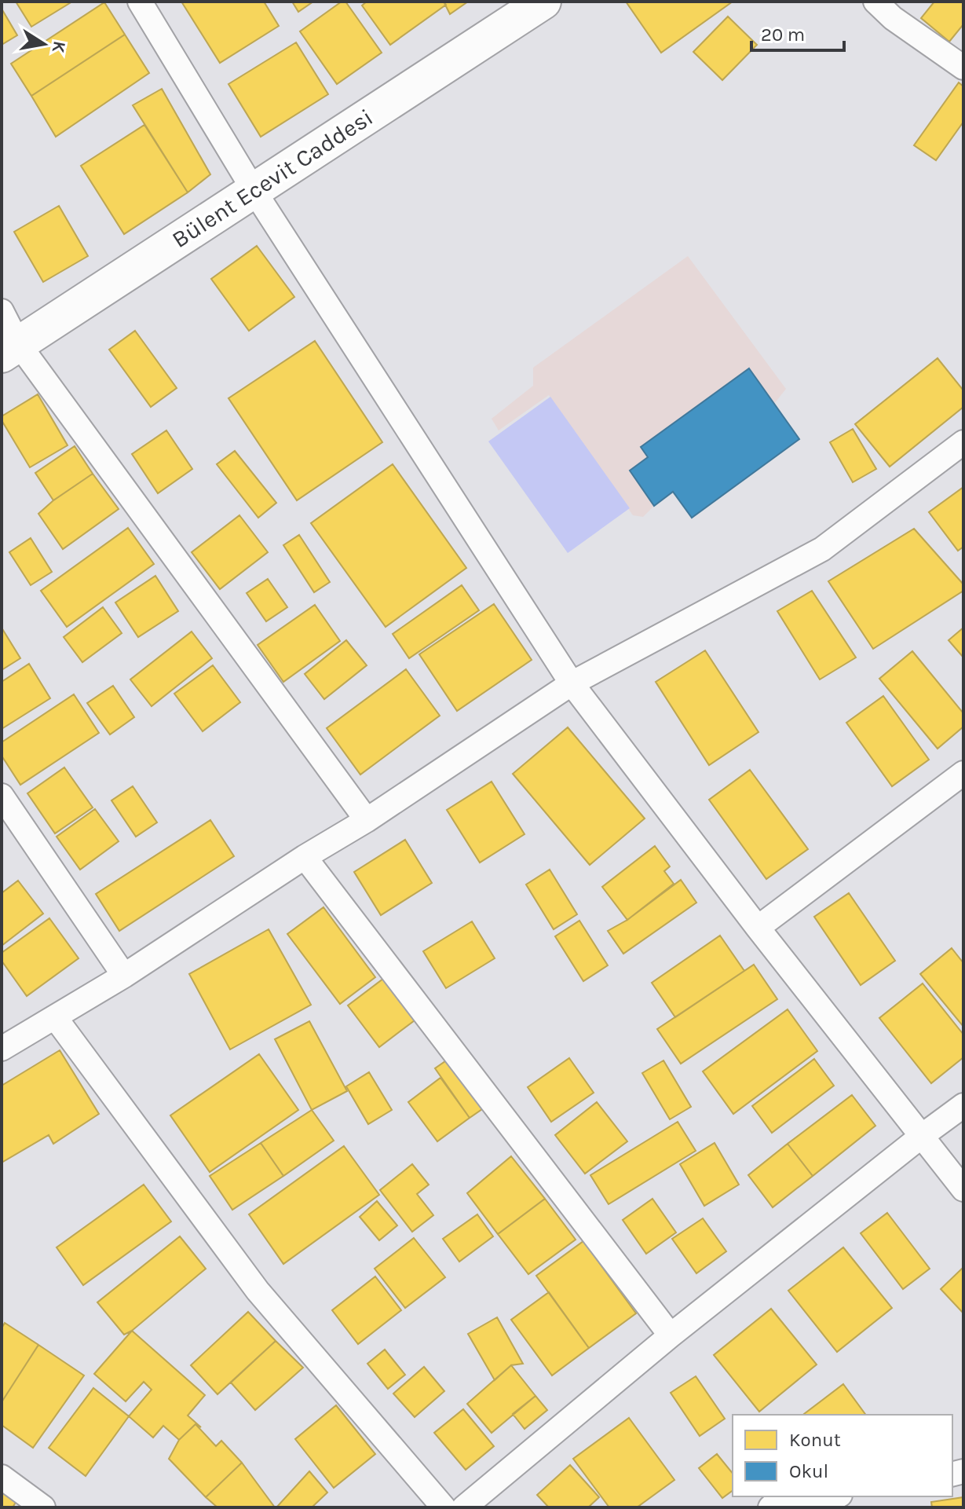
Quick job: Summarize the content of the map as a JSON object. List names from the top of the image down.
{
  "streets": {
    "main road": ["Bülent Ecevit Caddesi"]
  },
  "legend": ["Konut", "Okul"],
  "scale_bar": "20 m",
  "north": "right"
}
